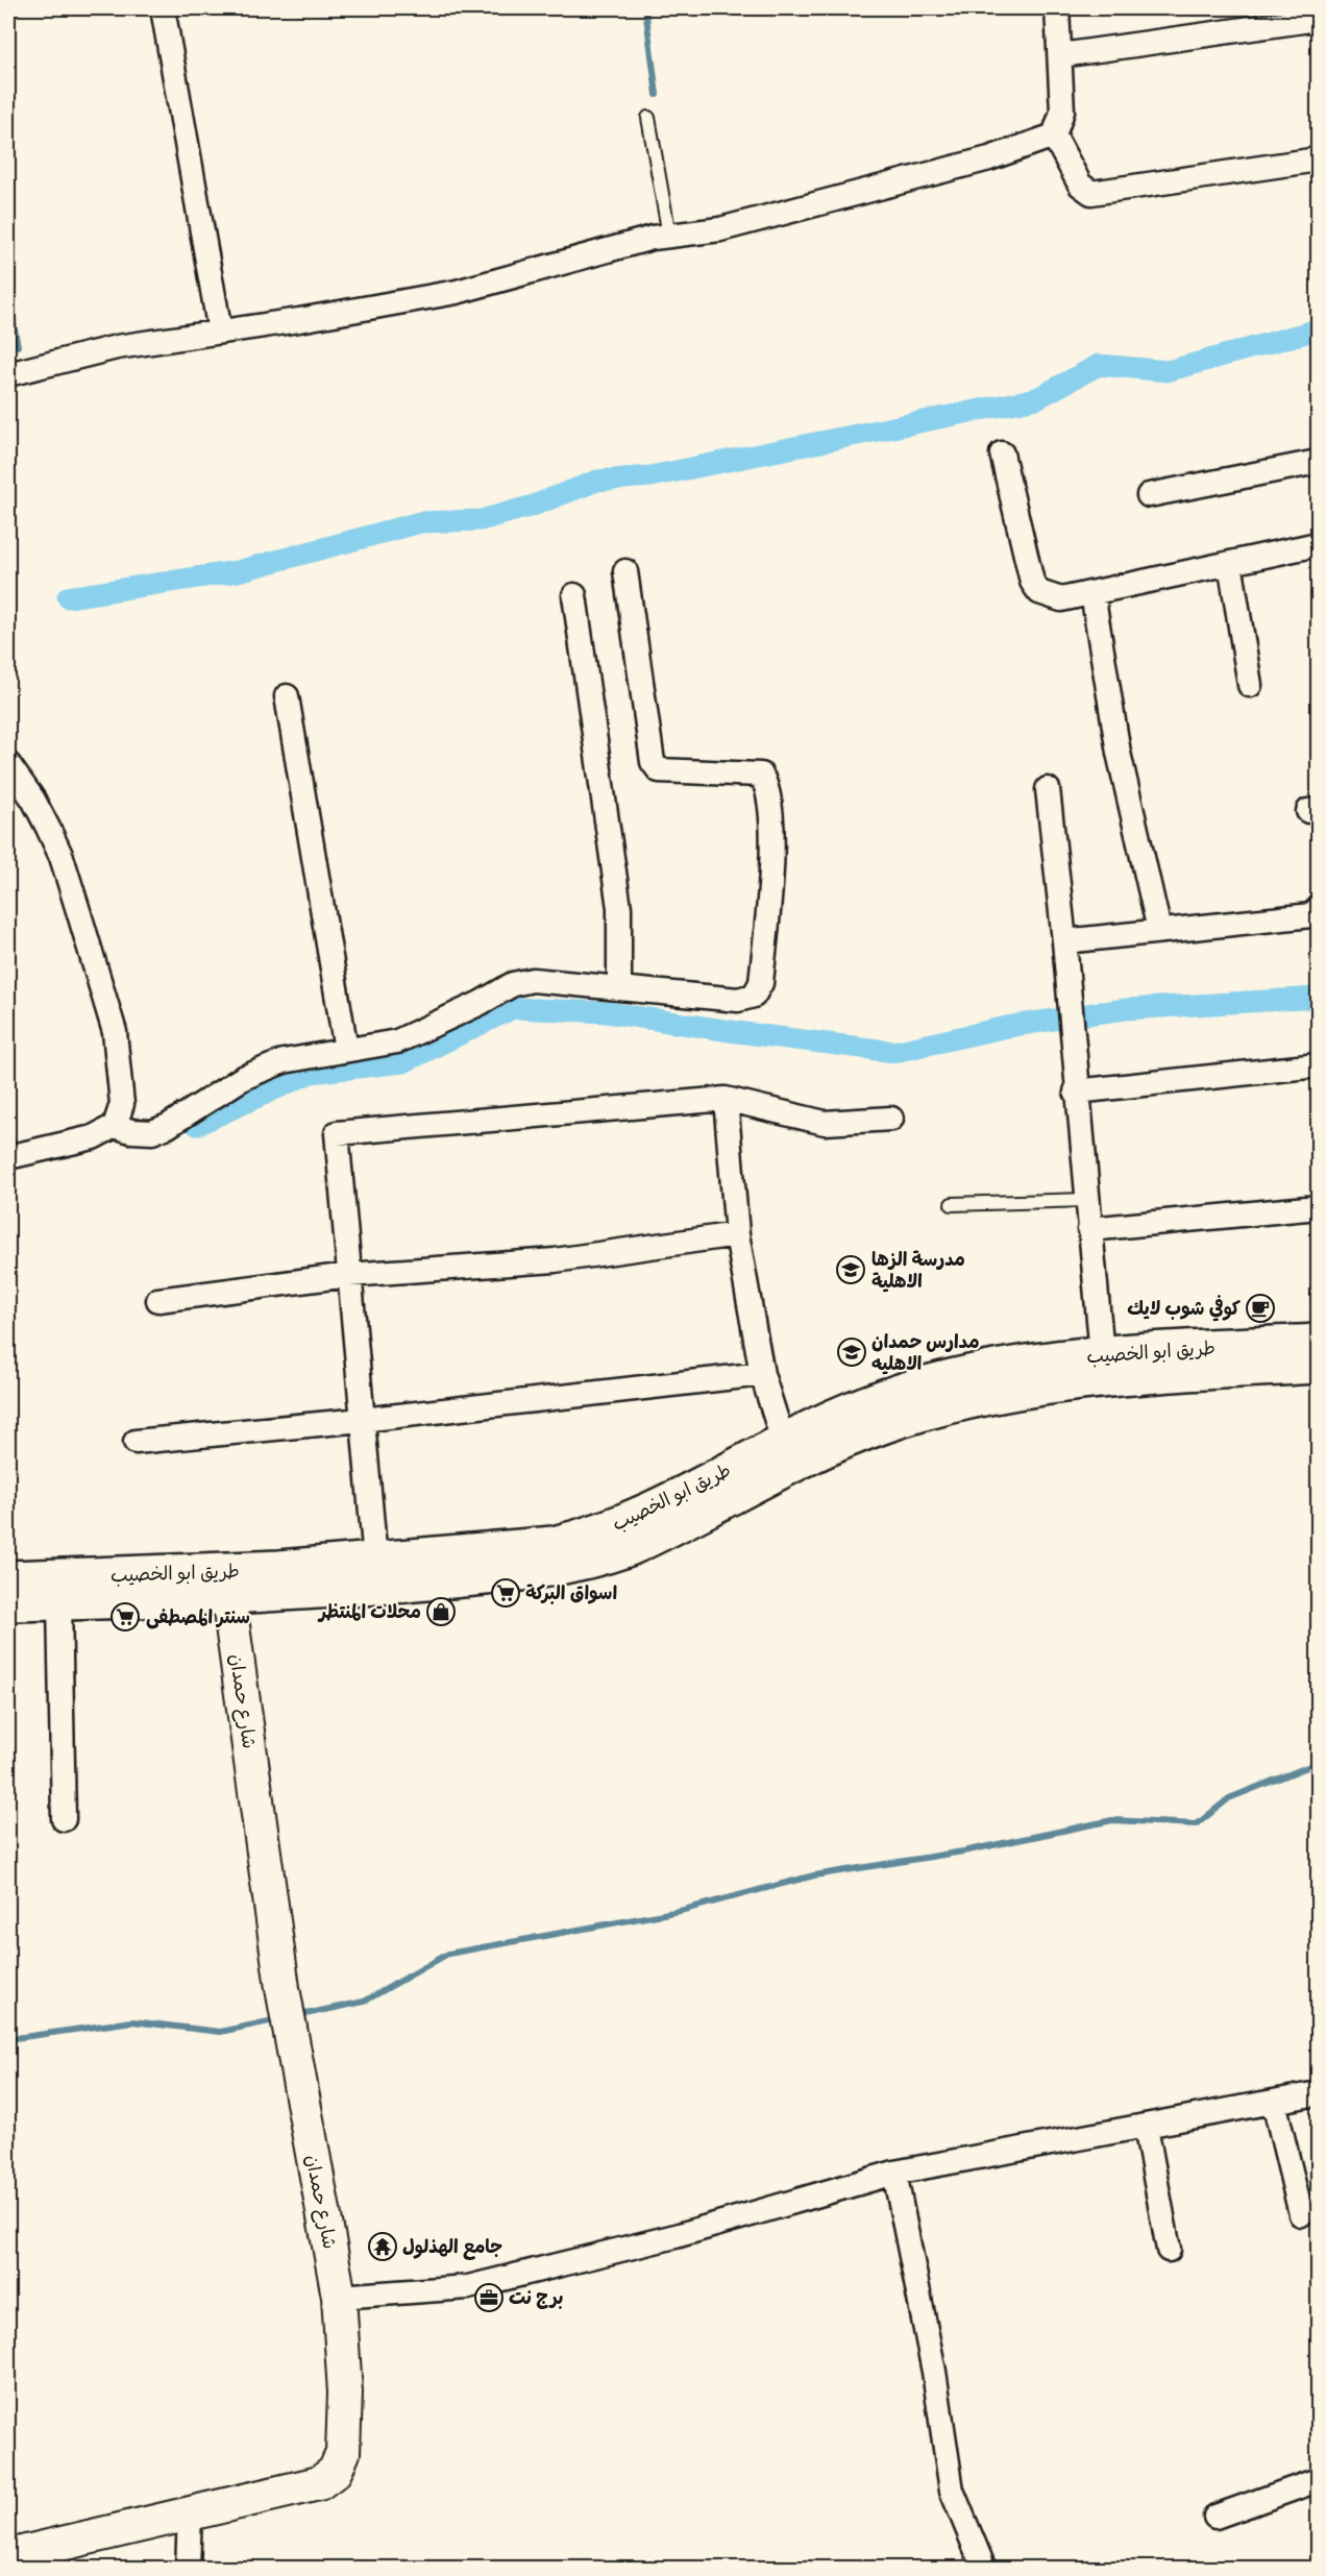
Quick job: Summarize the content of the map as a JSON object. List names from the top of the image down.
{
  "streets": {
    "main road": ["طريق ابو الخصيب", "شارع حمدان"]
  },
  "crossings": [
    ["طريق ابو الخصيب", "شارع حمدان"]
  ],
  "places": {
    "school or university": ["مدرسة الزها الاهلية", "مدارس حمدان الاهليه"],
    "cafe": ["كوفي شوب لايك"],
    "supermarket": ["اسواق البركة", "سنتر المصطفى"],
    "shop": ["محلات المنتظر"],
    "temple": ["جامع الهذلول"],
    "office": ["برج نت"]
  }
}
